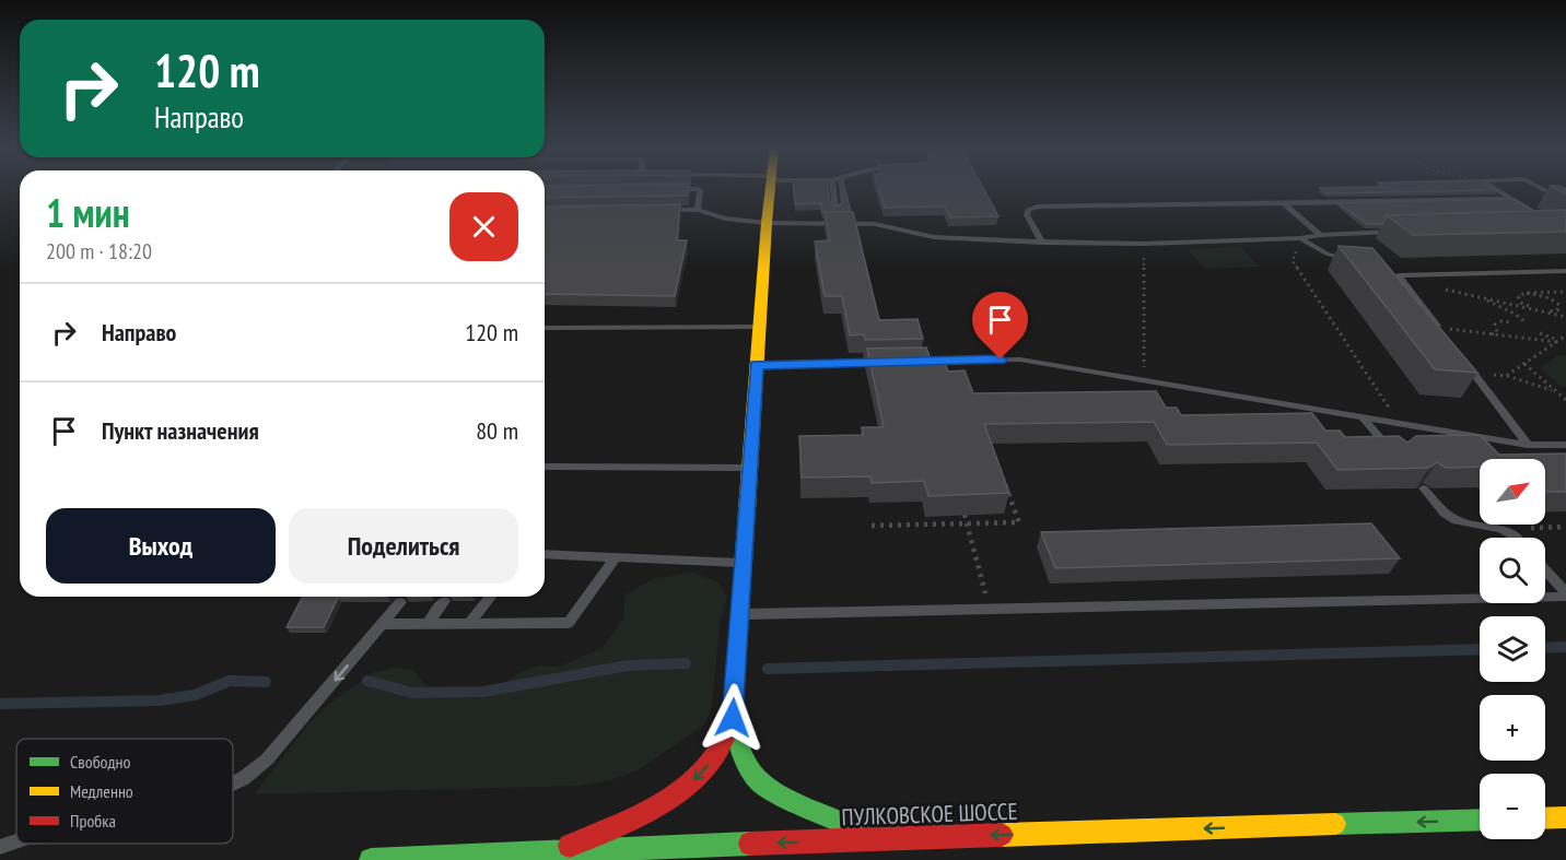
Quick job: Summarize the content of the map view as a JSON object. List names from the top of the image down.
{
  "streets": {
    "main road": ["ПУЛКОВСКОЕ ШОССЕ"]
  },
  "one_way": ["ПУЛКОВСКОЕ ШОССЕ"],
  "legend": ["Свободно", "Медленно", "Пробка"],
  "north": "top right",
  "page": {
    "turn": ["120 m", "Направо"],
    "heading": ["1 мин", "200 m · 18:20"],
    "list": [
      {
        "name": "Направо",
        "value": "120 m"
      },
      {
        "name": "Пункт назначения",
        "value": "80 m"
      }
    ],
    "map_buttons": ["+", "−"],
    "buttons": ["Выход", "Поделиться"]
  }
}
